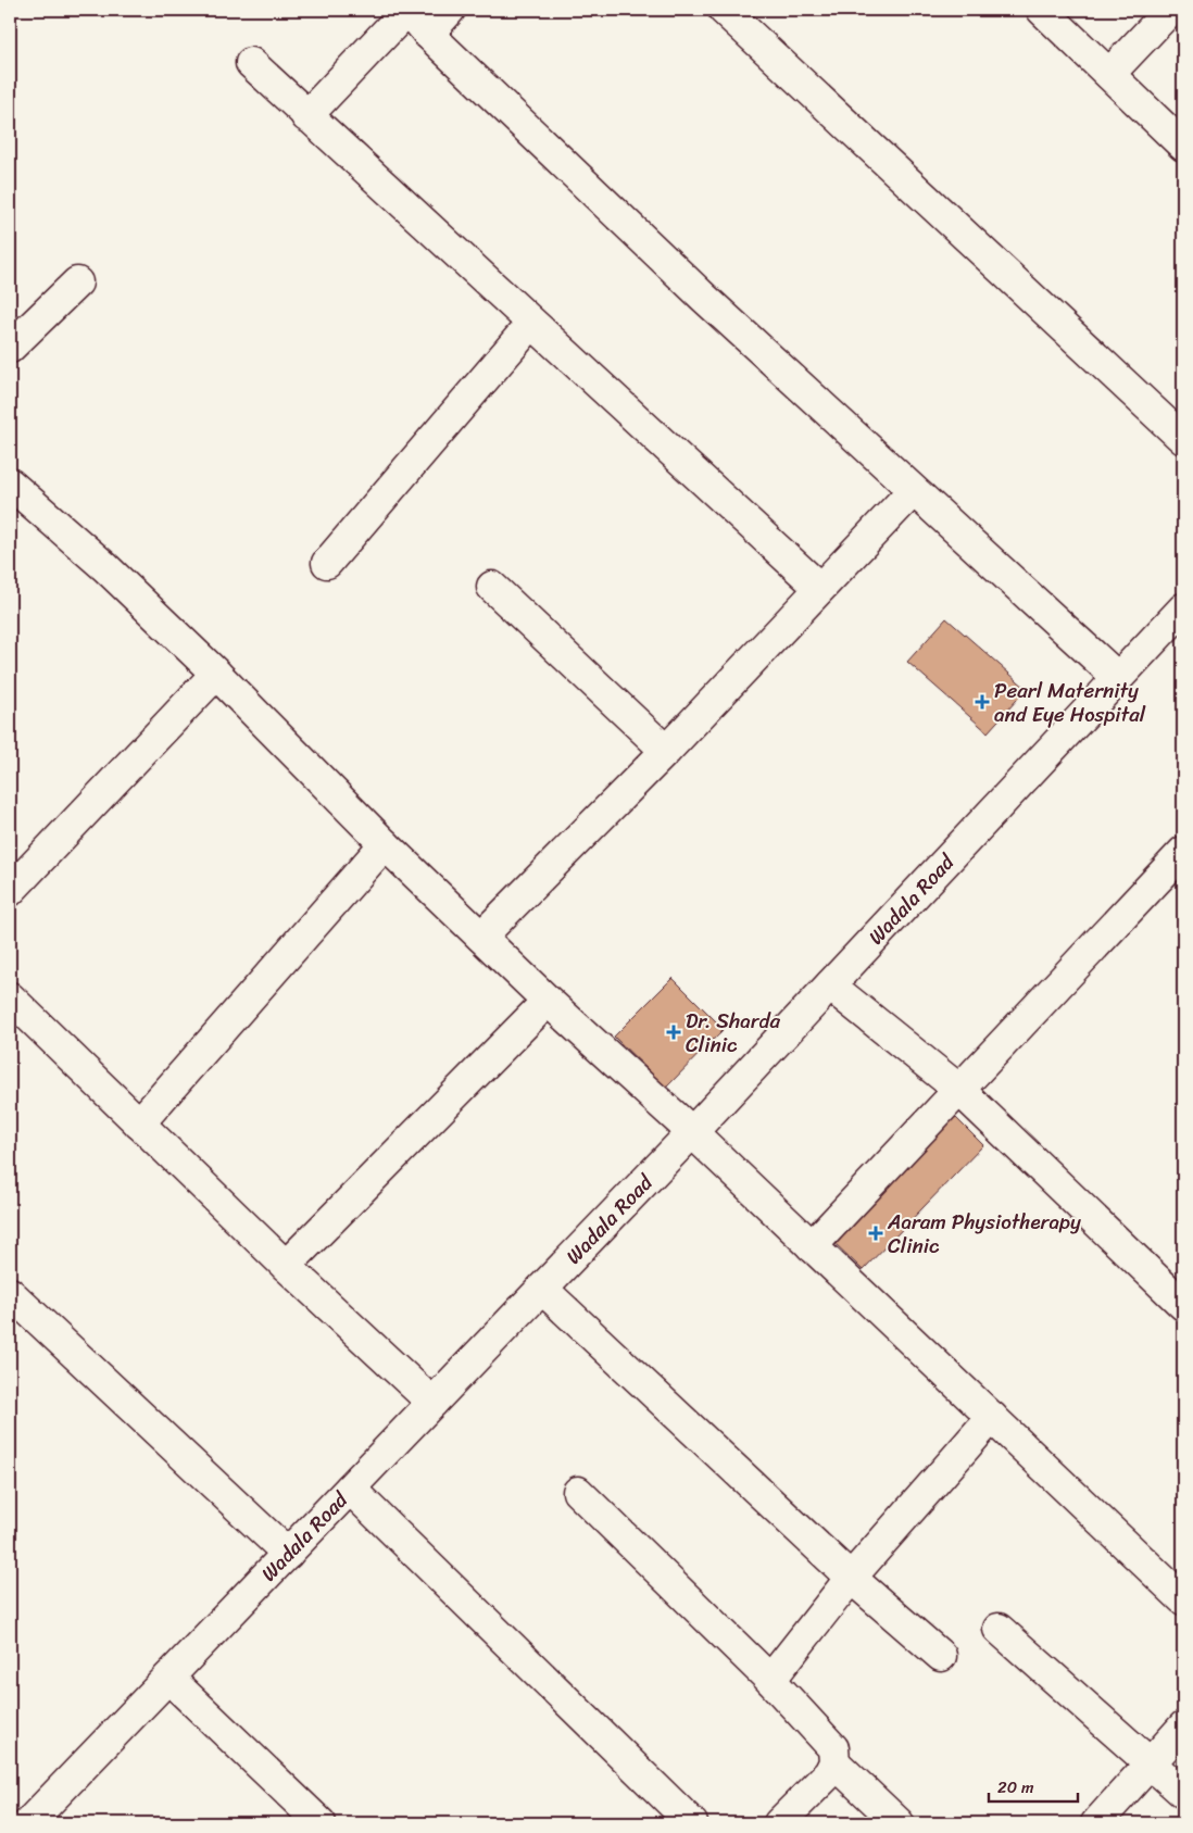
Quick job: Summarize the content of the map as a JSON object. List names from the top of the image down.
{
  "streets": {
    "street": ["Wadala Road"]
  },
  "places": {
    "health": ["Pearl Maternity and Eye Hospital", "Dr. Sharda Clinic", "Aaram Physiotherapy Clinic"]
  },
  "scale_bar": "20 m"
}
